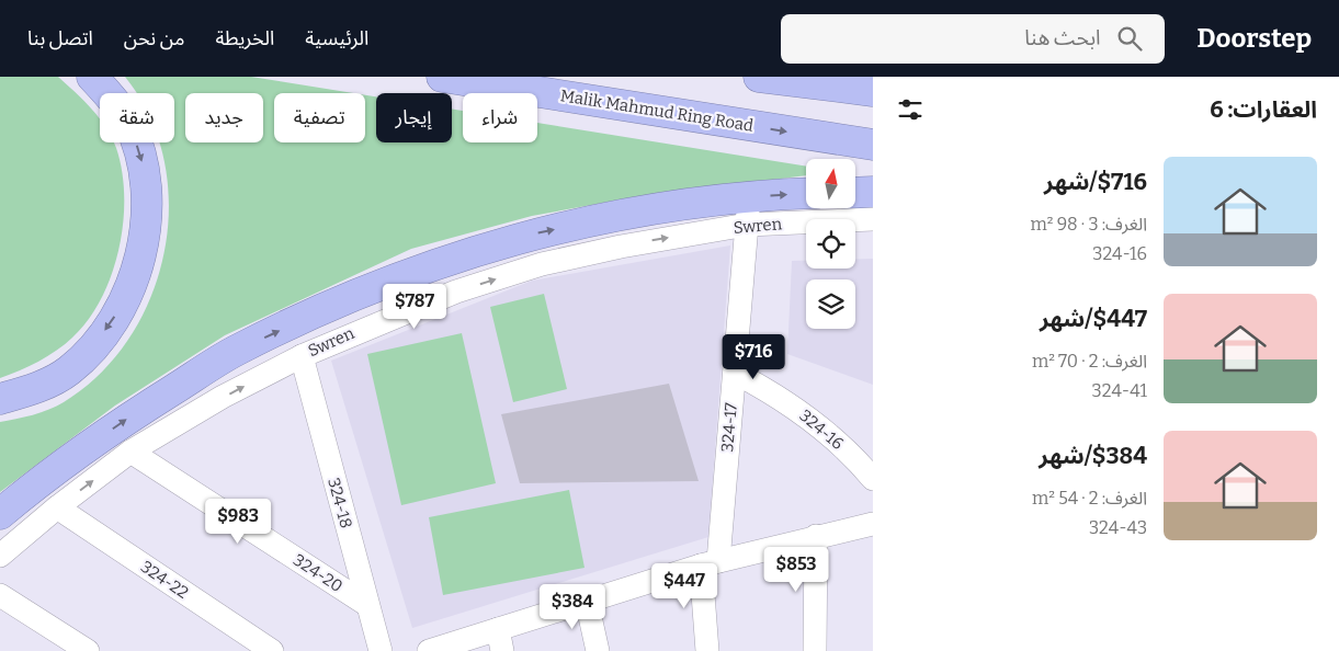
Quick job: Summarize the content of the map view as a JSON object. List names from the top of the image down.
{
  "streets": {
    "highway": ["Malik Mahmud Ring Road"],
    "street": [
      "Swren",
      "324-17",
      "324-16",
      "324-18",
      "324-20",
      "324-22"
    ]
  },
  "crossings": [
    ["Swren", "324-17"],
    ["Swren", "324-18"],
    ["Swren", "324-20"],
    ["Swren", "324-22"],
    ["324-17", "324-16"],
    ["324-18", "324-20"]
  ],
  "one_way": ["Swren"],
  "north": "top",
  "page": {
    "header": "Doorstep",
    "search": "ابحث هنا",
    "nav": [
      "الرئيسية",
      "الخريطة",
      "من نحن",
      "اتصل بنا"
    ],
    "heading": "العقارات: 6",
    "chip": [
      "شراء",
      "إيجار",
      "تصفية",
      "جديد",
      "شقة"
    ],
    "list": [
      {
        "name": "$716/شهر",
        "note": "الغرف: 3 · 98 m² · 324-16"
      },
      {
        "name": "$447/شهر",
        "note": "الغرف: 2 · 70 m² · 324-41"
      },
      {
        "name": "$384/شهر",
        "note": "الغرف: 2 · 54 m² · 324-43"
      }
    ],
    "price": [
      "$787",
      "$716",
      "$983",
      "$853",
      "$447",
      "$384"
    ]
  }
}
